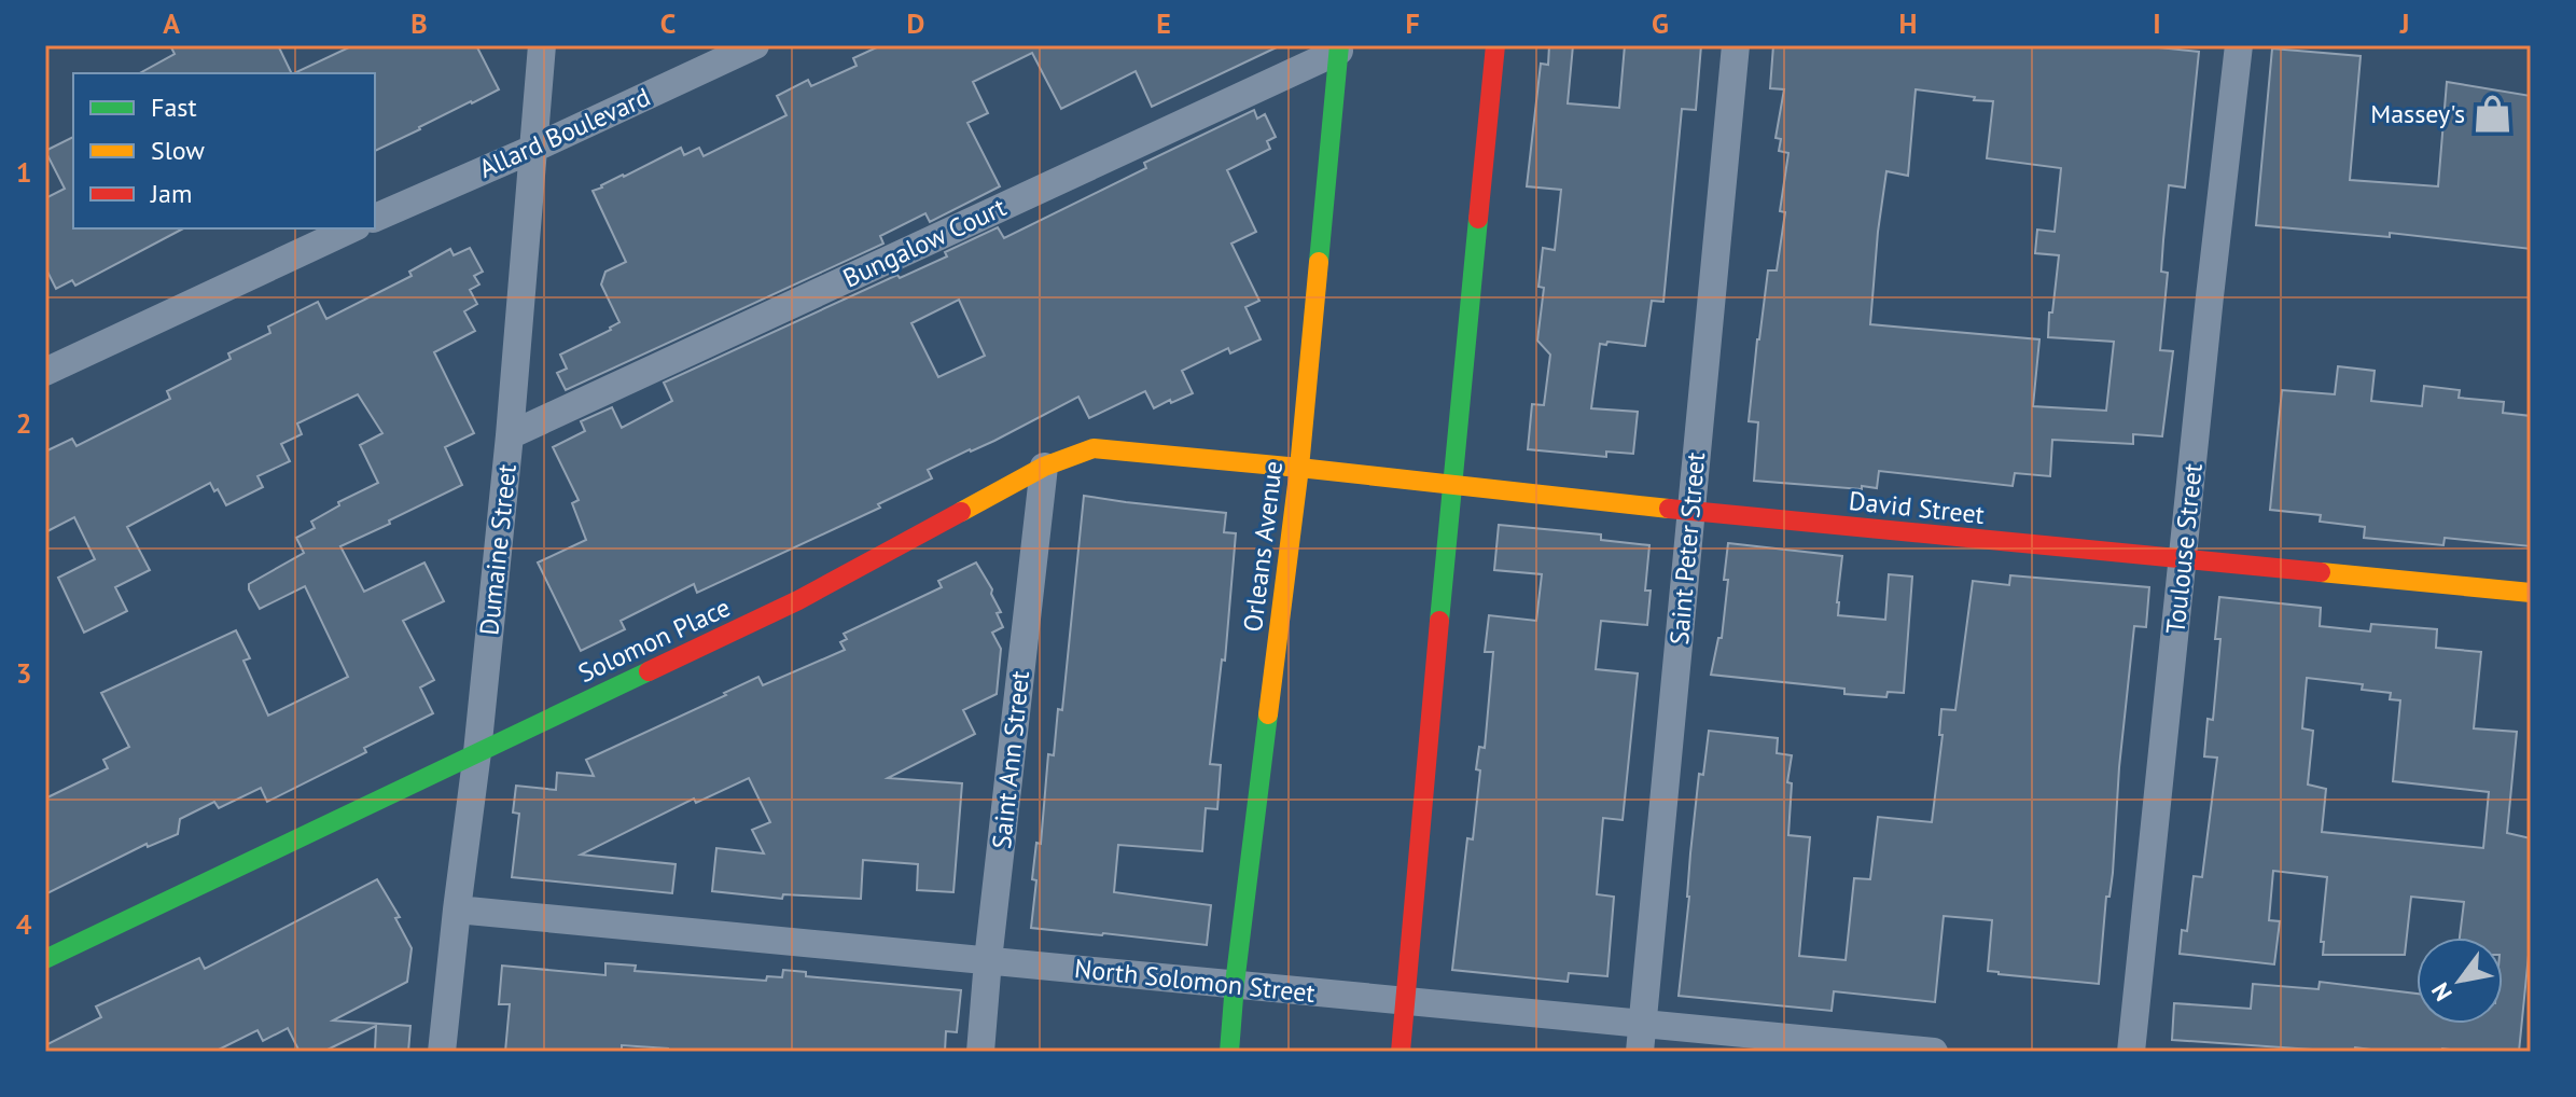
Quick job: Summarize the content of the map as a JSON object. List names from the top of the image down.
{
  "streets": {
    "street": [
      "Allard Boulevard",
      "Bungalow Court",
      "David Street",
      "Orleans Avenue",
      "Saint Peter Street",
      "Toulouse Street",
      "Dumaine Street",
      "Solomon Place",
      "Saint Ann Street",
      "North Solomon Street"
    ]
  },
  "crossings": [
    ["Allard Boulevard", "Dumaine Street"],
    ["Bungalow Court", "Orleans Avenue"],
    ["Bungalow Court", "Dumaine Street"],
    ["David Street", "Orleans Avenue"],
    ["David Street", "Saint Peter Street"],
    ["David Street", "Toulouse Street"],
    ["David Street", "Solomon Place"],
    ["Orleans Avenue", "Solomon Place"],
    ["Orleans Avenue", "North Solomon Street"],
    ["Saint Peter Street", "North Solomon Street"],
    ["Dumaine Street", "Solomon Place"],
    ["Dumaine Street", "North Solomon Street"],
    ["Solomon Place", "Saint Ann Street"],
    ["Saint Ann Street", "North Solomon Street"]
  ],
  "places": {
    "shop": ["Massey's"]
  },
  "legend": ["Fast", "Slow", "Jam"],
  "north": "bottom left",
  "grid": {
    "columns": [
      "A",
      "B",
      "C",
      "D",
      "E",
      "F",
      "G",
      "H",
      "I",
      "J"
    ],
    "rows": [
      "1",
      "2",
      "3",
      "4"
    ]
  }
}
